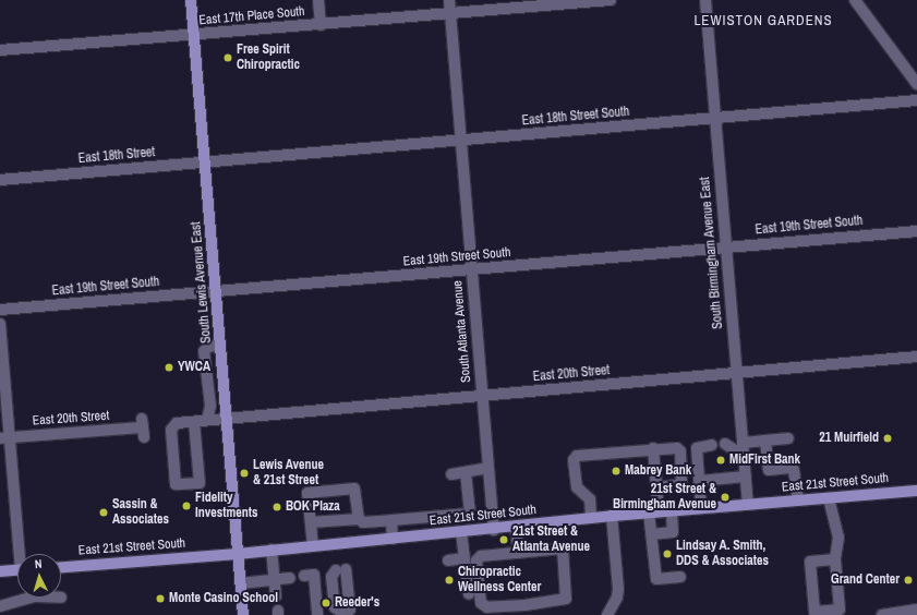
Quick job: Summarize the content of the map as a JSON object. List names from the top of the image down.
{
  "streets": {
    "main road": ["South Lewis Avenue East", "East 21st Street South"],
    "street": [
      "East 17th Place South",
      "East 18th Street South",
      "East 18th Street",
      "East 19th Street South",
      "South Birmingham Avenue East",
      "South Atlanta Avenue",
      "East 20th Street"
    ]
  },
  "crossings": [
    ["East 17th Place South", "South Lewis Avenue East"],
    ["East 17th Place South", "South Atlanta Avenue"],
    ["East 18th Street South", "East 18th Street"],
    ["East 18th Street South", "South Birmingham Avenue East"],
    ["East 18th Street South", "South Atlanta Avenue"],
    ["East 18th Street", "South Lewis Avenue East"],
    ["East 19th Street South", "South Birmingham Avenue East"],
    ["East 19th Street South", "South Lewis Avenue East"],
    ["East 19th Street South", "South Atlanta Avenue"],
    ["South Birmingham Avenue East", "East 20th Street"],
    ["South Birmingham Avenue East", "East 21st Street South"],
    ["South Lewis Avenue East", "East 20th Street"],
    ["South Lewis Avenue East", "East 21st Street South"],
    ["South Atlanta Avenue", "East 20th Street"],
    ["South Atlanta Avenue", "East 21st Street South"]
  ],
  "districts": ["LEWISTON GARDENS"],
  "places": [
    "Free Spirit Chiropractic",
    "YWCA",
    "21 Muirfield",
    "MidFirst Bank",
    "Mabrey Bank",
    "Lewis Avenue & 21st Street",
    "21st Street & Birmingham Avenue",
    "Fidelity Investments",
    "BOK Plaza",
    "Sassin & Associates",
    "21st Street & Atlanta Avenue",
    "Lindsay A. Smith, DDS & Associates",
    "Chiropractic Wellness Center",
    "Grand Center",
    "Monte Casino School",
    "Reeder's"
  ],
  "north": "top"
}
